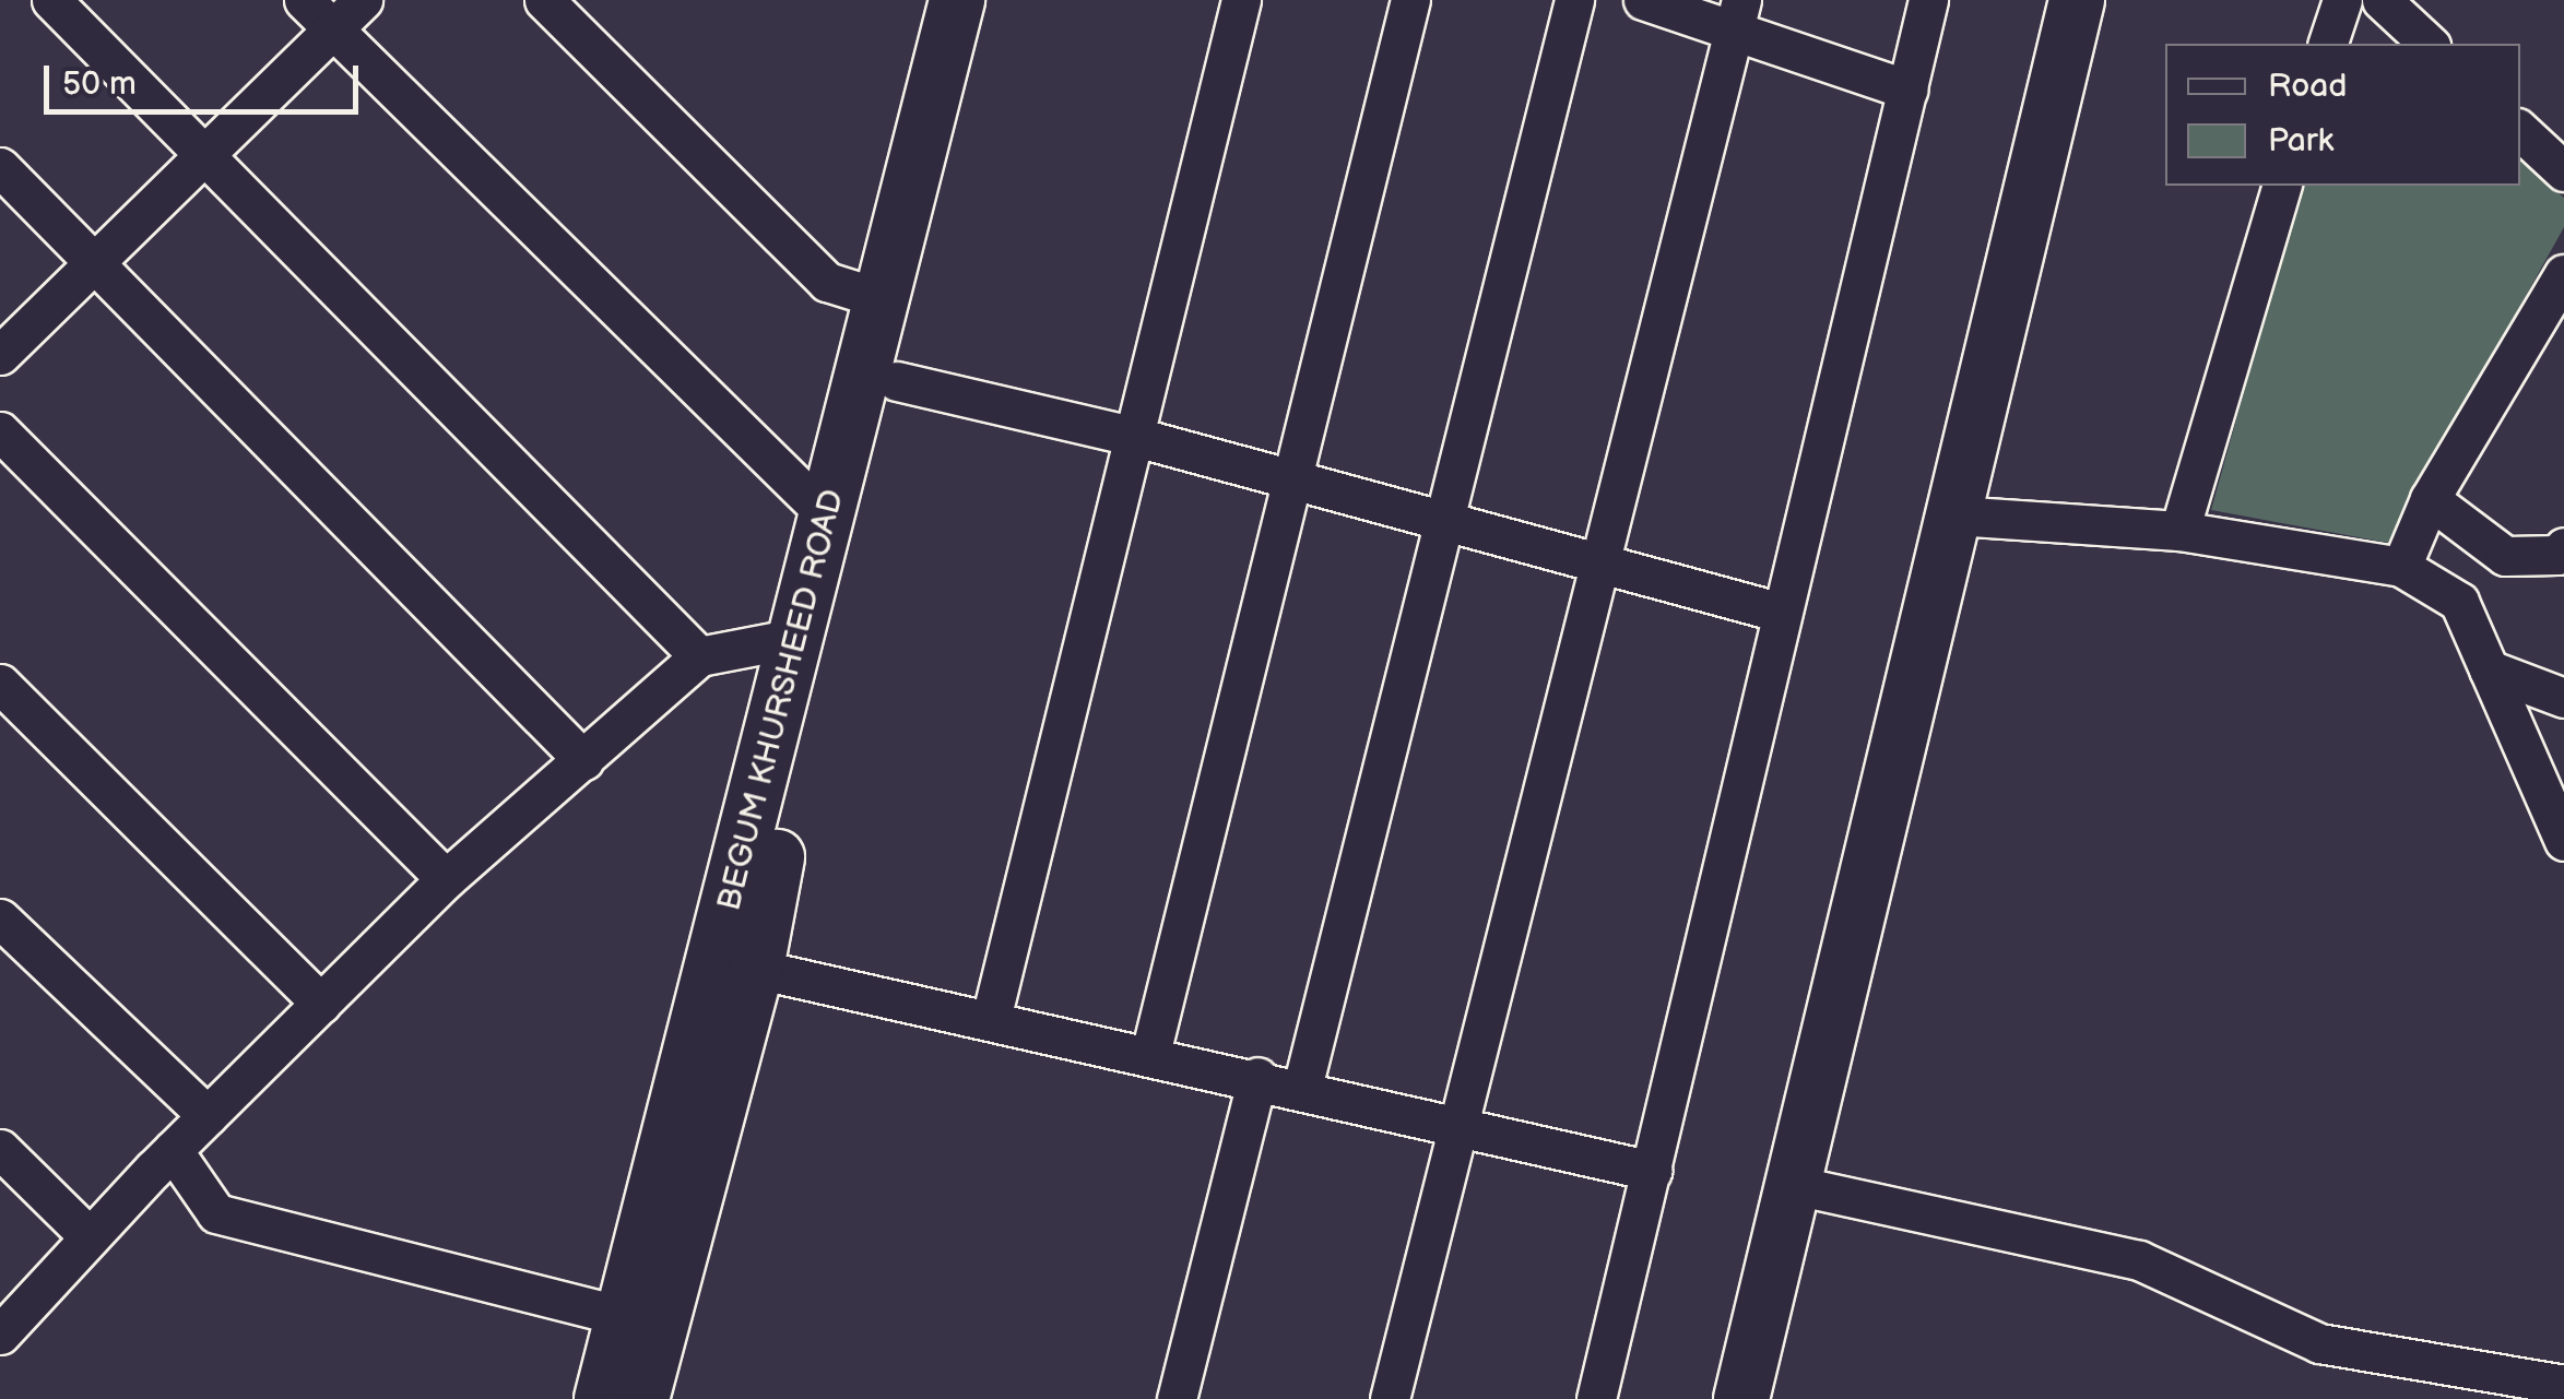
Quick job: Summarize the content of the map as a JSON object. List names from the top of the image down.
{
  "streets": {
    "main road": ["BEGUM KHURSHEED ROAD"]
  },
  "legend": ["Road", "Park"],
  "scale_bar": "50 m"
}
